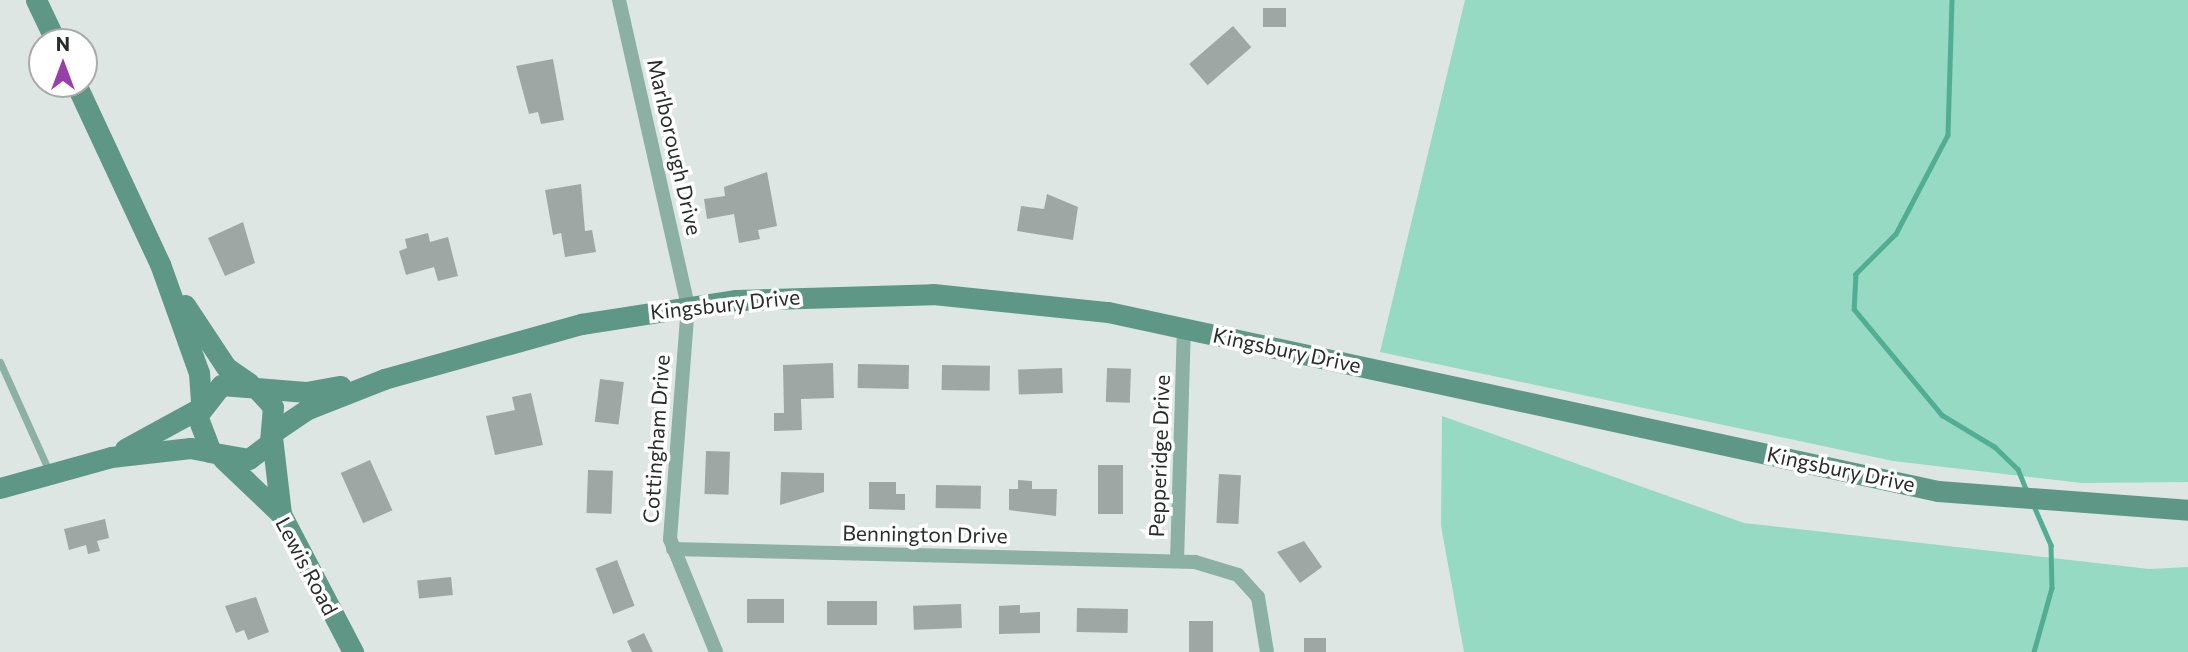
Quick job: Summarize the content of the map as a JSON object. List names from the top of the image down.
{
  "streets": {
    "street": [
      "Marlborough Drive",
      "Kingsbury Drive",
      "Cottingham Drive",
      "Pepperidge Drive",
      "Bennington Drive",
      "Lewis Road"
    ]
  },
  "crossings": [
    ["Marlborough Drive", "Kingsbury Drive"],
    ["Marlborough Drive", "Cottingham Drive"],
    ["Kingsbury Drive", "Cottingham Drive"],
    ["Kingsbury Drive", "Pepperidge Drive"],
    ["Kingsbury Drive", "Lewis Road"],
    ["Cottingham Drive", "Bennington Drive"],
    ["Pepperidge Drive", "Bennington Drive"]
  ],
  "north": "top"
}
